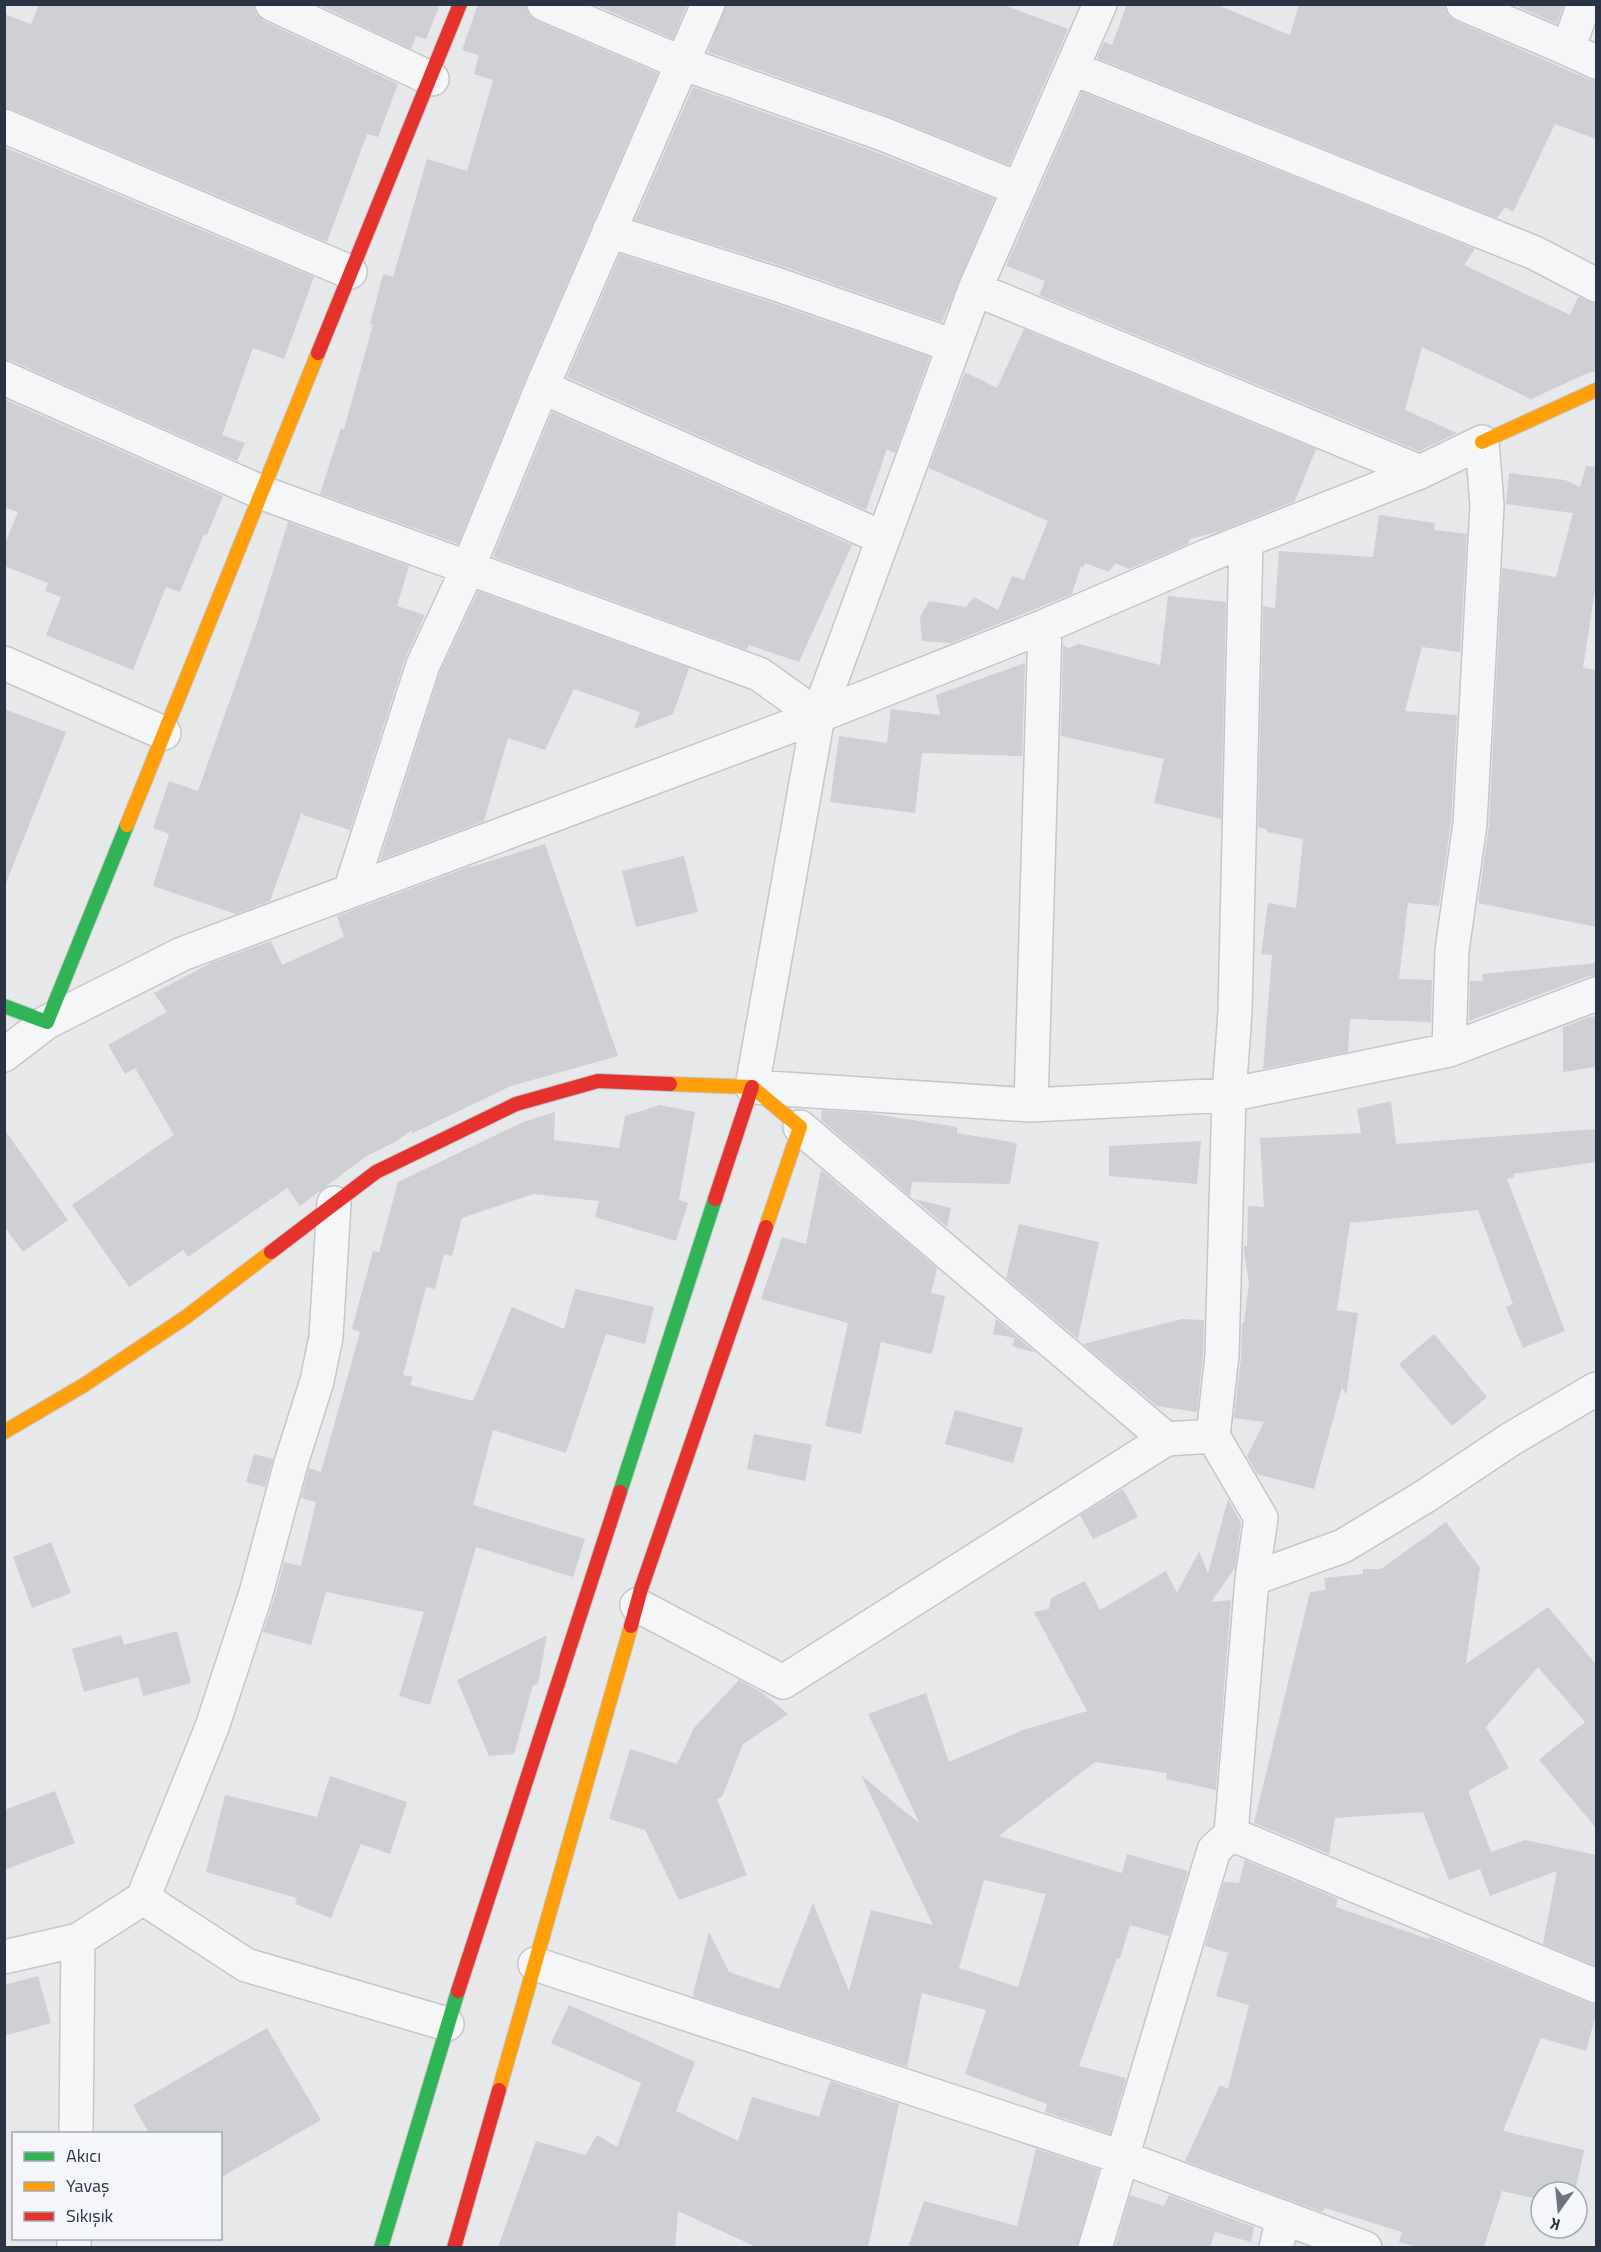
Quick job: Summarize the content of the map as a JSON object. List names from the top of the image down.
{
  "legend": ["Akıcı", "Yavaş", "Sıkışık"],
  "north": "bottom"
}
